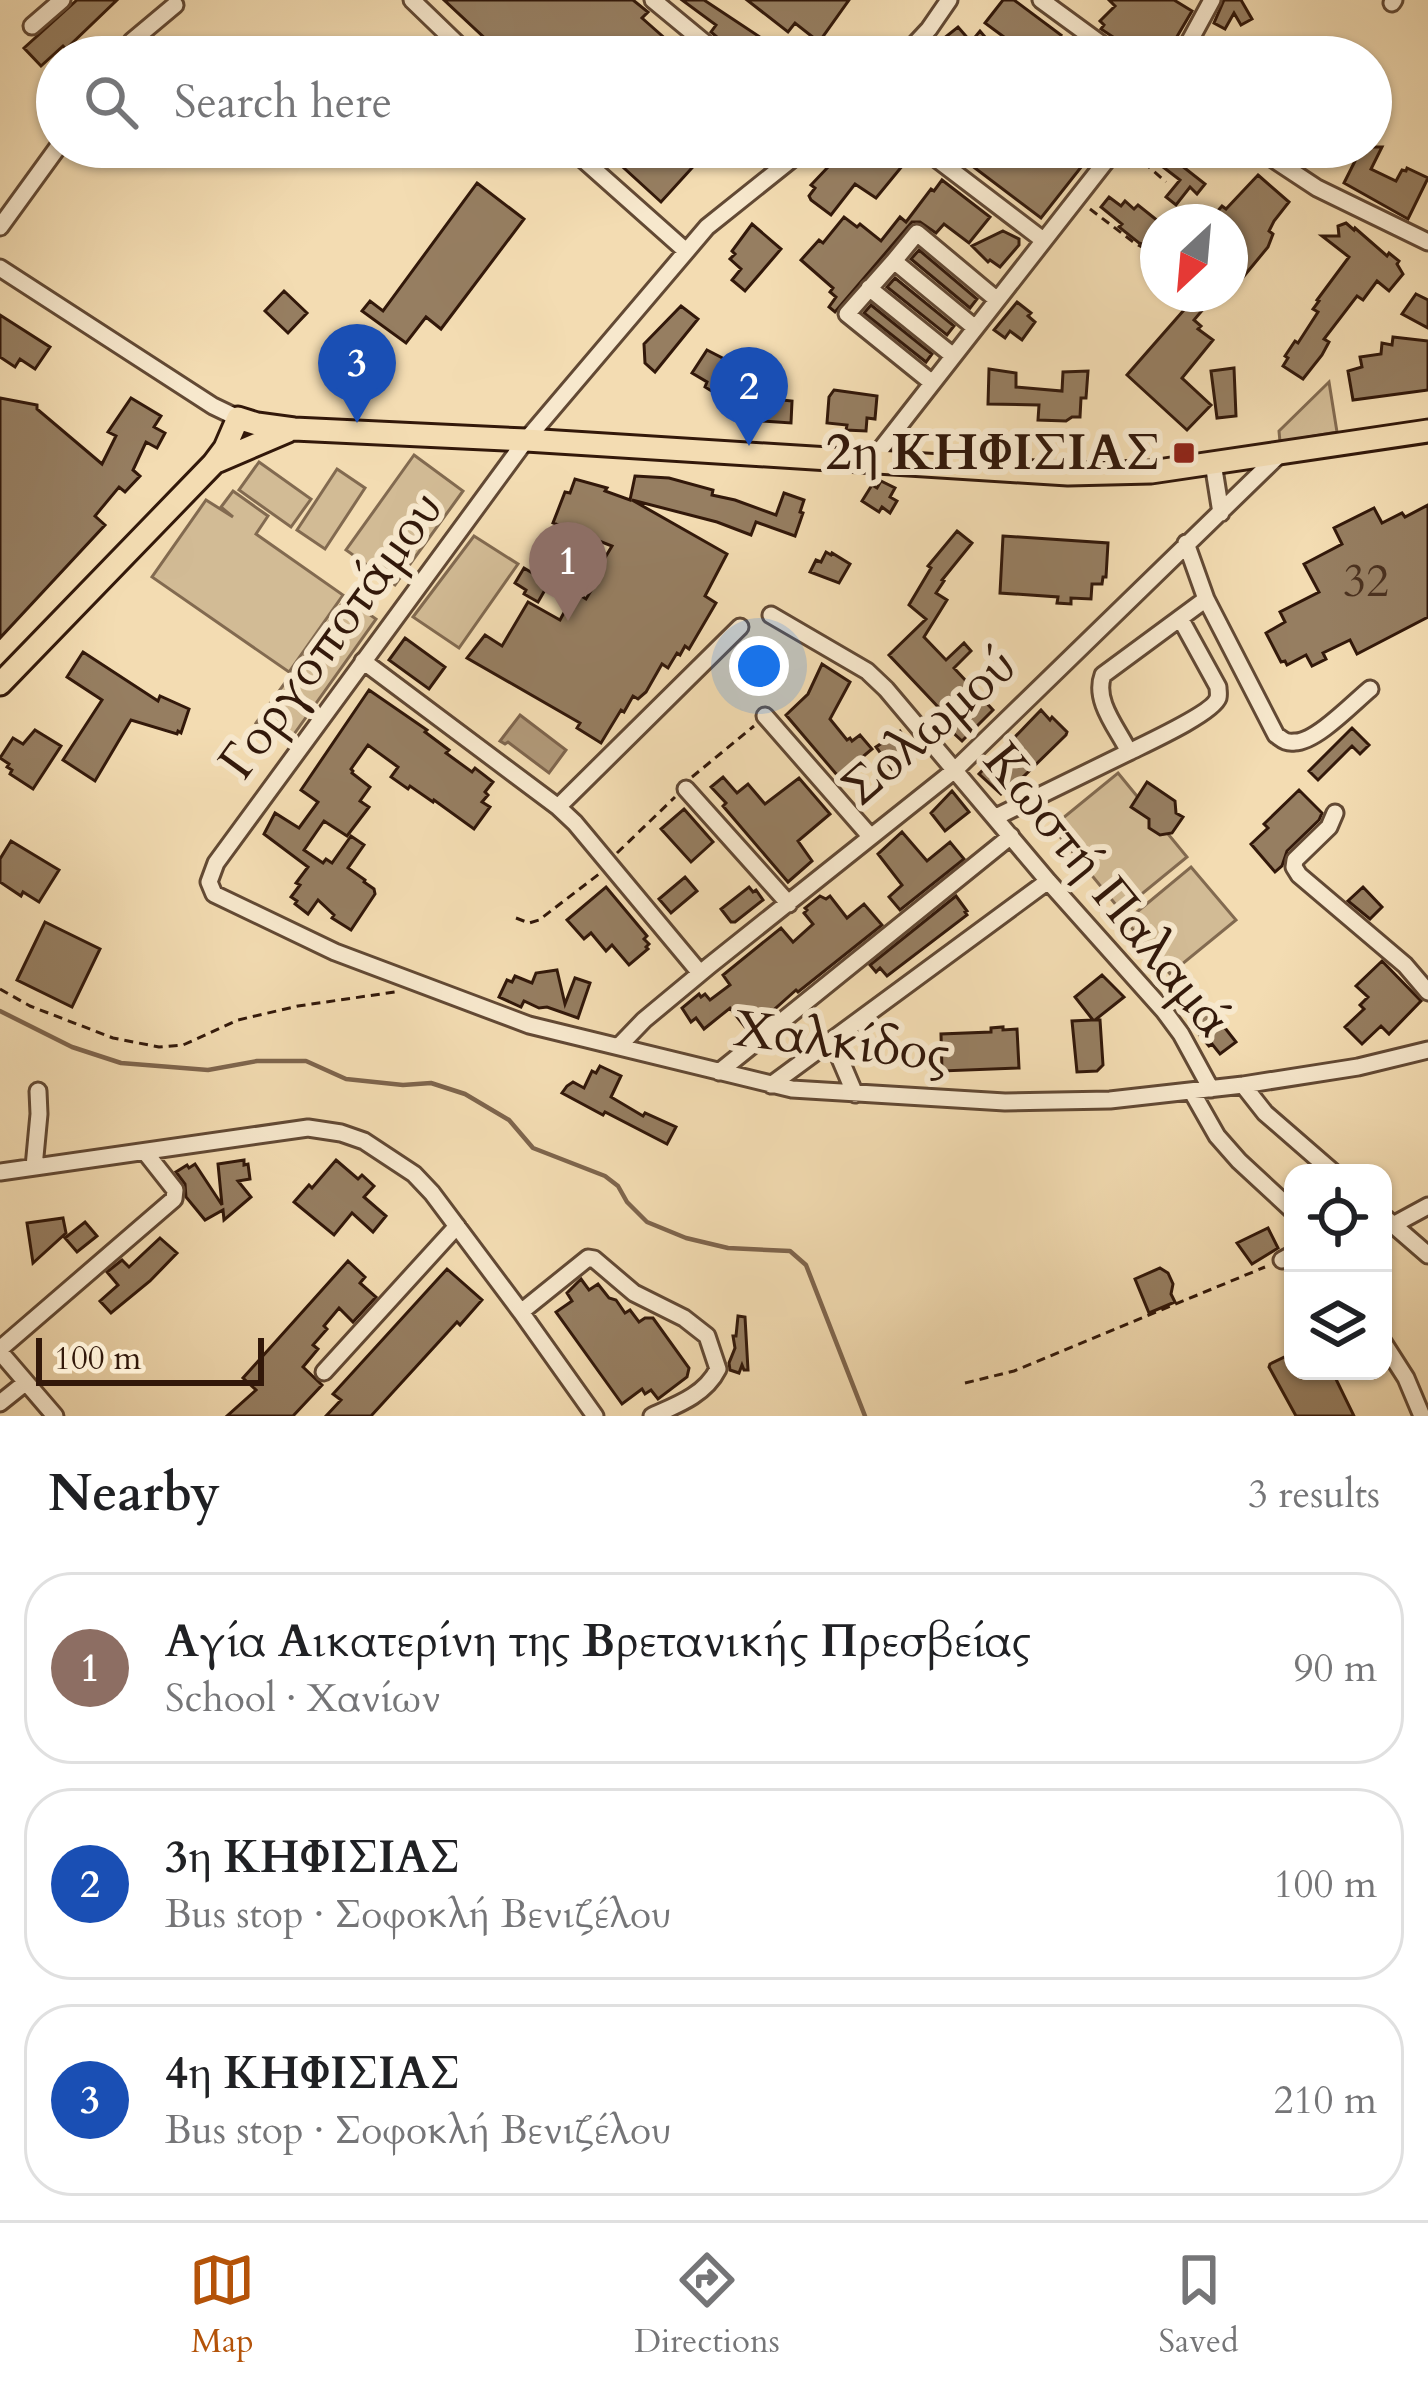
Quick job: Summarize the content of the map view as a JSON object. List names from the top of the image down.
{
  "streets": {
    "street": [
      "Γοργοποτάμου",
      "Σολωμού",
      "Κωστή Παλαμά",
      "Χαλκίδος"
    ]
  },
  "crossings": [
    ["Γοργοποτάμου", "Χαλκίδος"],
    ["Σολωμού", "Κωστή Παλαμά"],
    ["Σολωμού", "Χαλκίδος"],
    ["Κωστή Παλαμά", "Χαλκίδος"]
  ],
  "places": {
    "transit": ["2η ΚΗΦΙΣΙΑΣ"]
  },
  "house_numbers": ["32"],
  "scale_bar": "100 m",
  "north": "bottom left",
  "page": {
    "search": "Search here",
    "pins": ["3", "2", "1"],
    "scale": "100 m",
    "heading": ["Nearby", "3 results"],
    "list": [
      {
        "mark": "1",
        "name": "Αγία Αικατερίνη της Βρετανικής Πρεσβείας",
        "note": "School · Χανίων",
        "value": "90 m"
      },
      {
        "mark": "2",
        "name": "3η ΚΗΦΙΣΙΑΣ",
        "note": "Bus stop · Σοφοκλή Βενιζέλου",
        "value": "100 m"
      },
      {
        "mark": "3",
        "name": "4η ΚΗΦΙΣΙΑΣ",
        "note": "Bus stop · Σοφοκλή Βενιζέλου",
        "value": "210 m"
      }
    ],
    "nav": ["Map", "Directions", "Saved"]
  }
}
